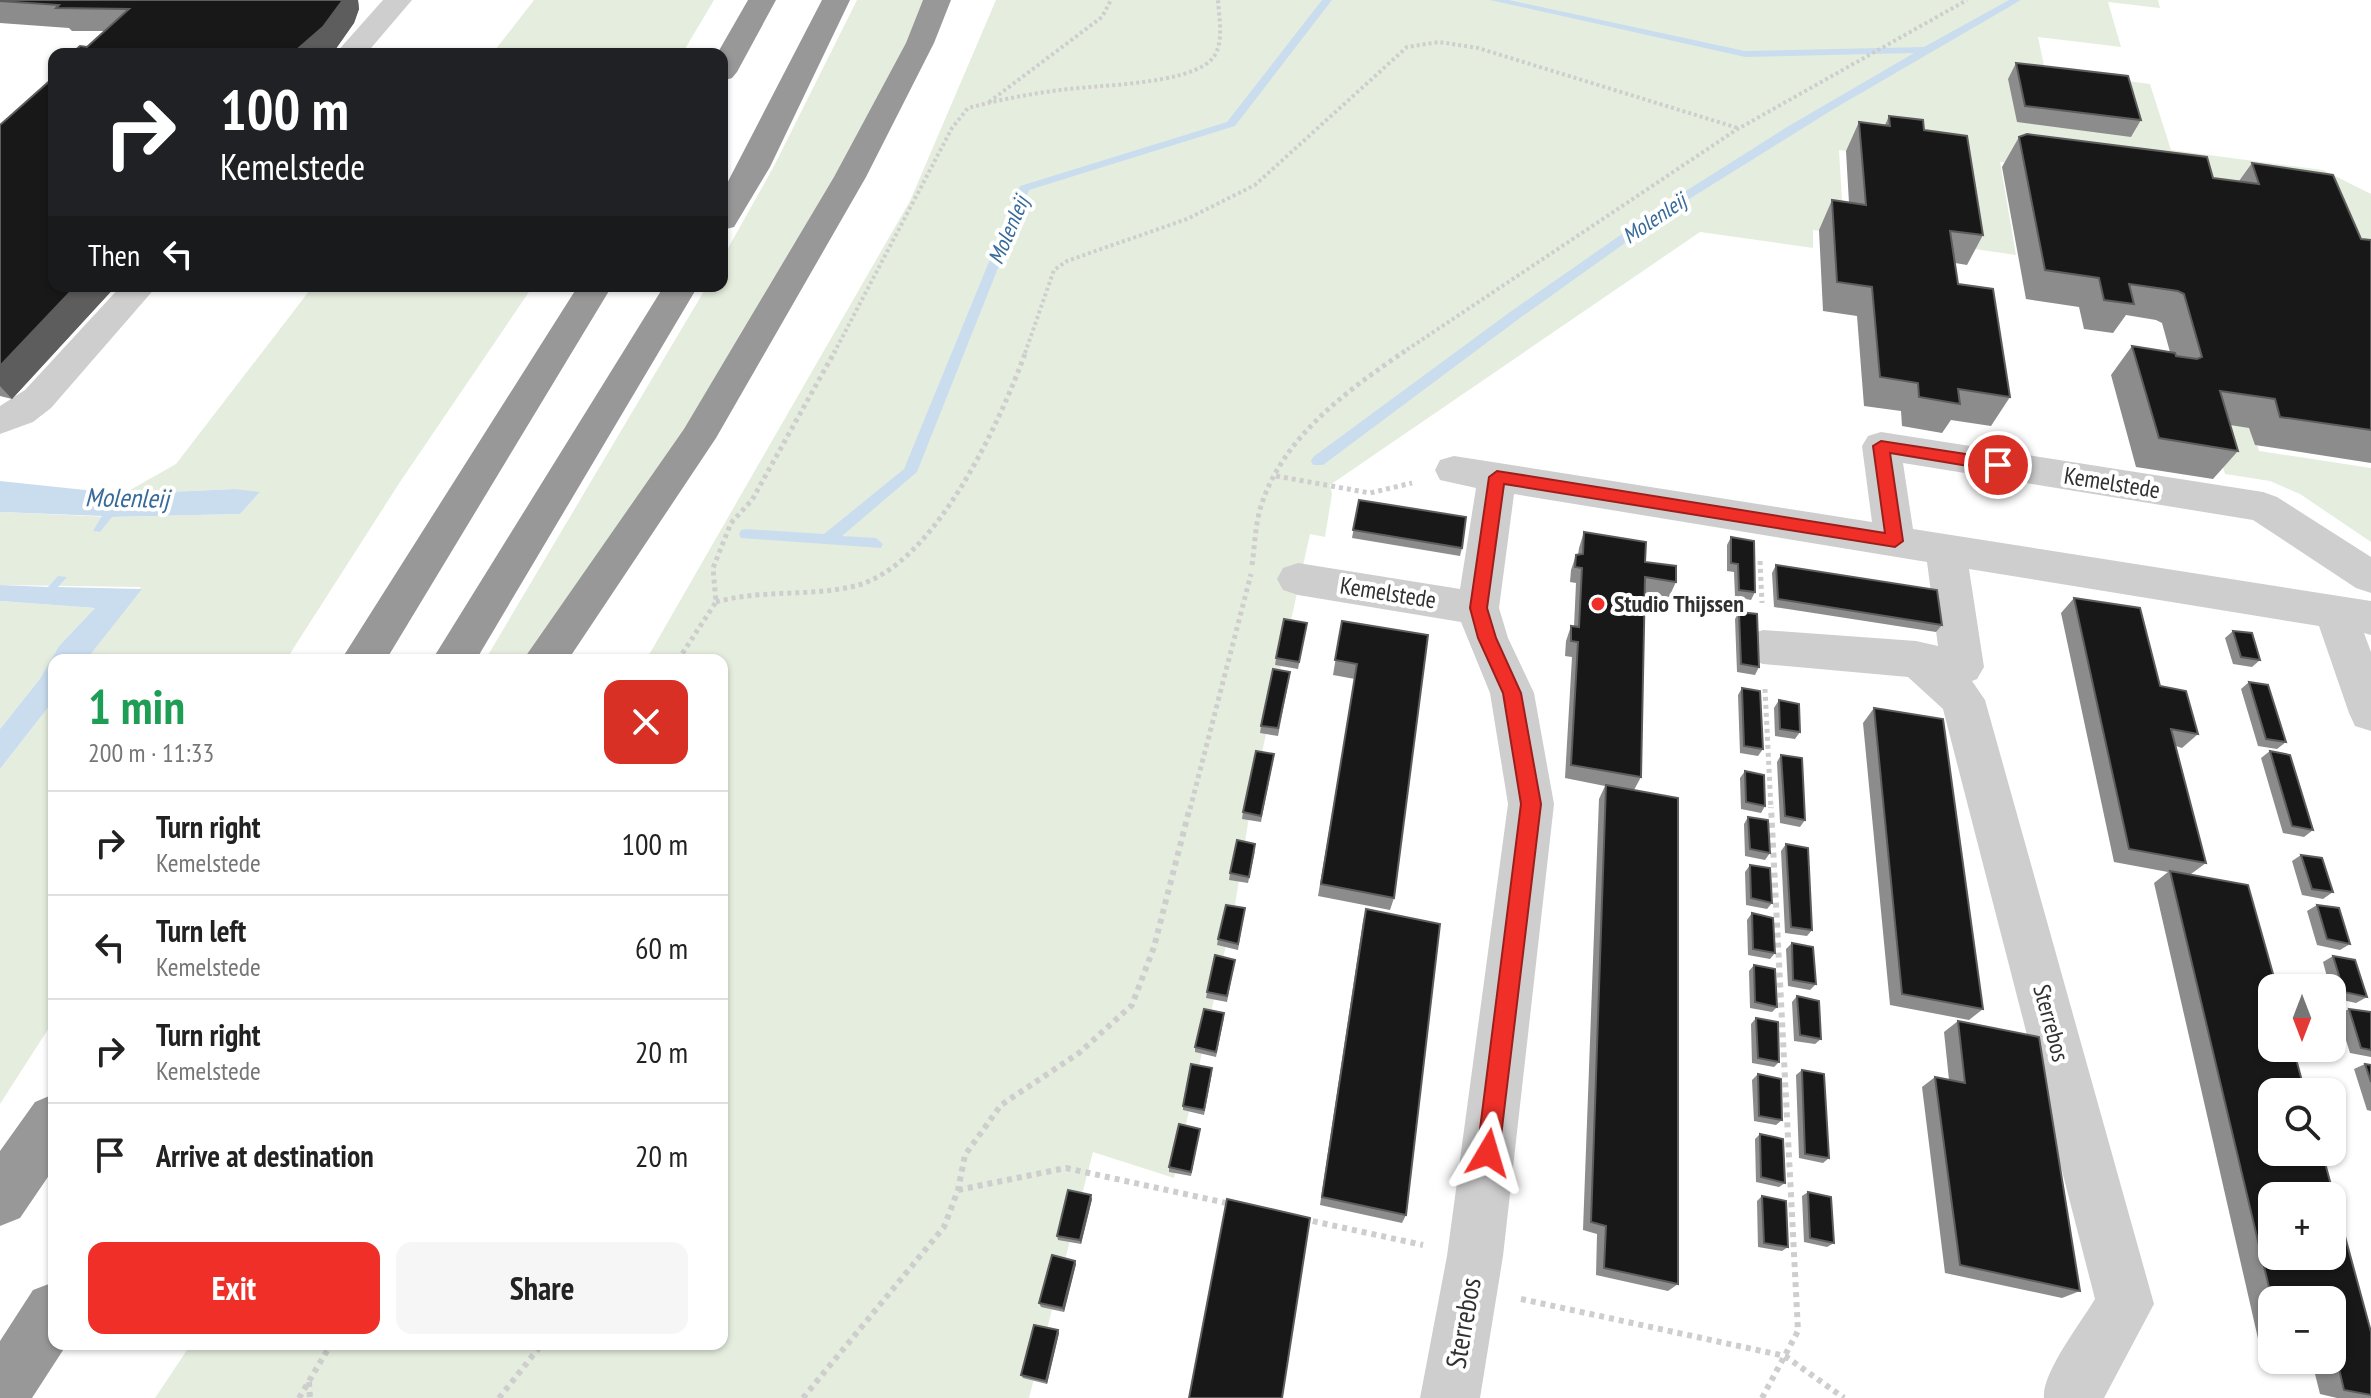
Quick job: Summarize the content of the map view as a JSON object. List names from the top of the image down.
{
  "streets": {
    "street": ["Kemelstede", "Sterrebos"]
  },
  "water": ["Molenleij"],
  "places": ["Studio Thijssen"],
  "north": "bottom",
  "page": {
    "turn": ["100 m", "Kemelstede"],
    "then": "Then",
    "heading": ["1 min", "200 m · 11:33"],
    "list": [
      {
        "name": "Turn right",
        "note": "Kemelstede",
        "value": "100 m"
      },
      {
        "name": "Turn left",
        "note": "Kemelstede",
        "value": "60 m"
      },
      {
        "name": "Turn right",
        "note": "Kemelstede",
        "value": "20 m"
      },
      {
        "name": "Arrive at destination",
        "value": "20 m"
      }
    ],
    "map_buttons": ["+", "−"],
    "buttons": ["Exit", "Share"]
  }
}
